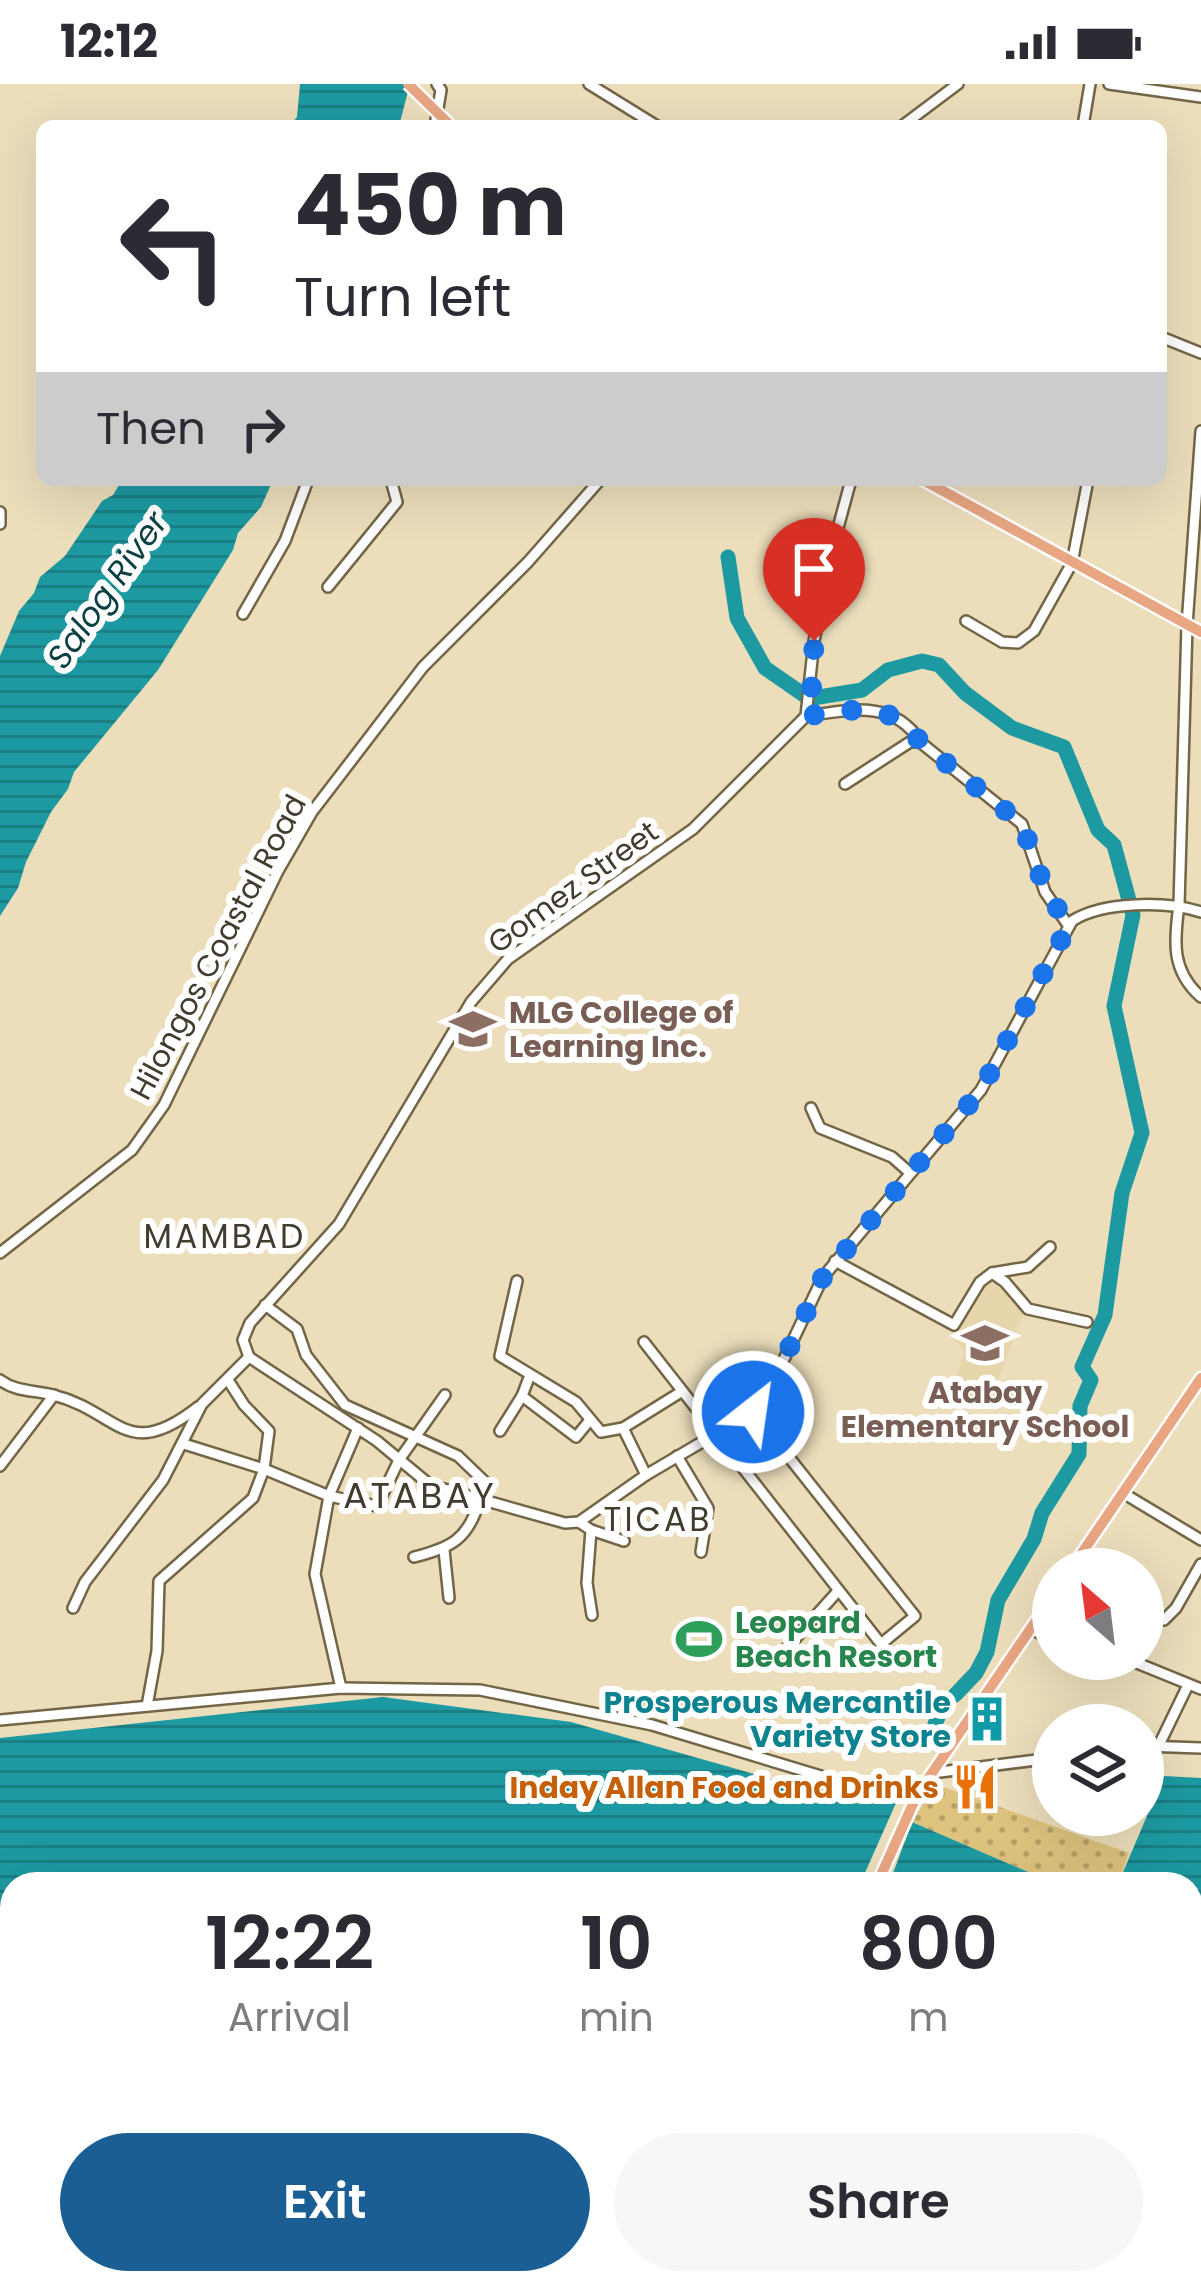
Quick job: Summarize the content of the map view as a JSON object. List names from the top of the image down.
{
  "streets": {
    "street": ["Gomez Street", "Hilongos Coastal Road"]
  },
  "districts": ["MAMBAD", "ATABAY", "TICAB"],
  "water": ["Salog River"],
  "places": {
    "school or university": ["MLG College of Learning Inc.", "Atabay Elementary School"],
    "sports": ["Leopard Beach Resort"],
    "building": ["Prosperous Mercantile Variety Store"],
    "restaurant": ["Inday Allan Food and Drinks"]
  },
  "north": "top left",
  "page": {
    "status": "12:12",
    "turn": ["450 m", "Turn left"],
    "then": "Then",
    "eta": [
      "12:22",
      "Arrival",
      "10",
      "min",
      "800",
      "m"
    ],
    "buttons": ["Exit", "Share"]
  }
}
